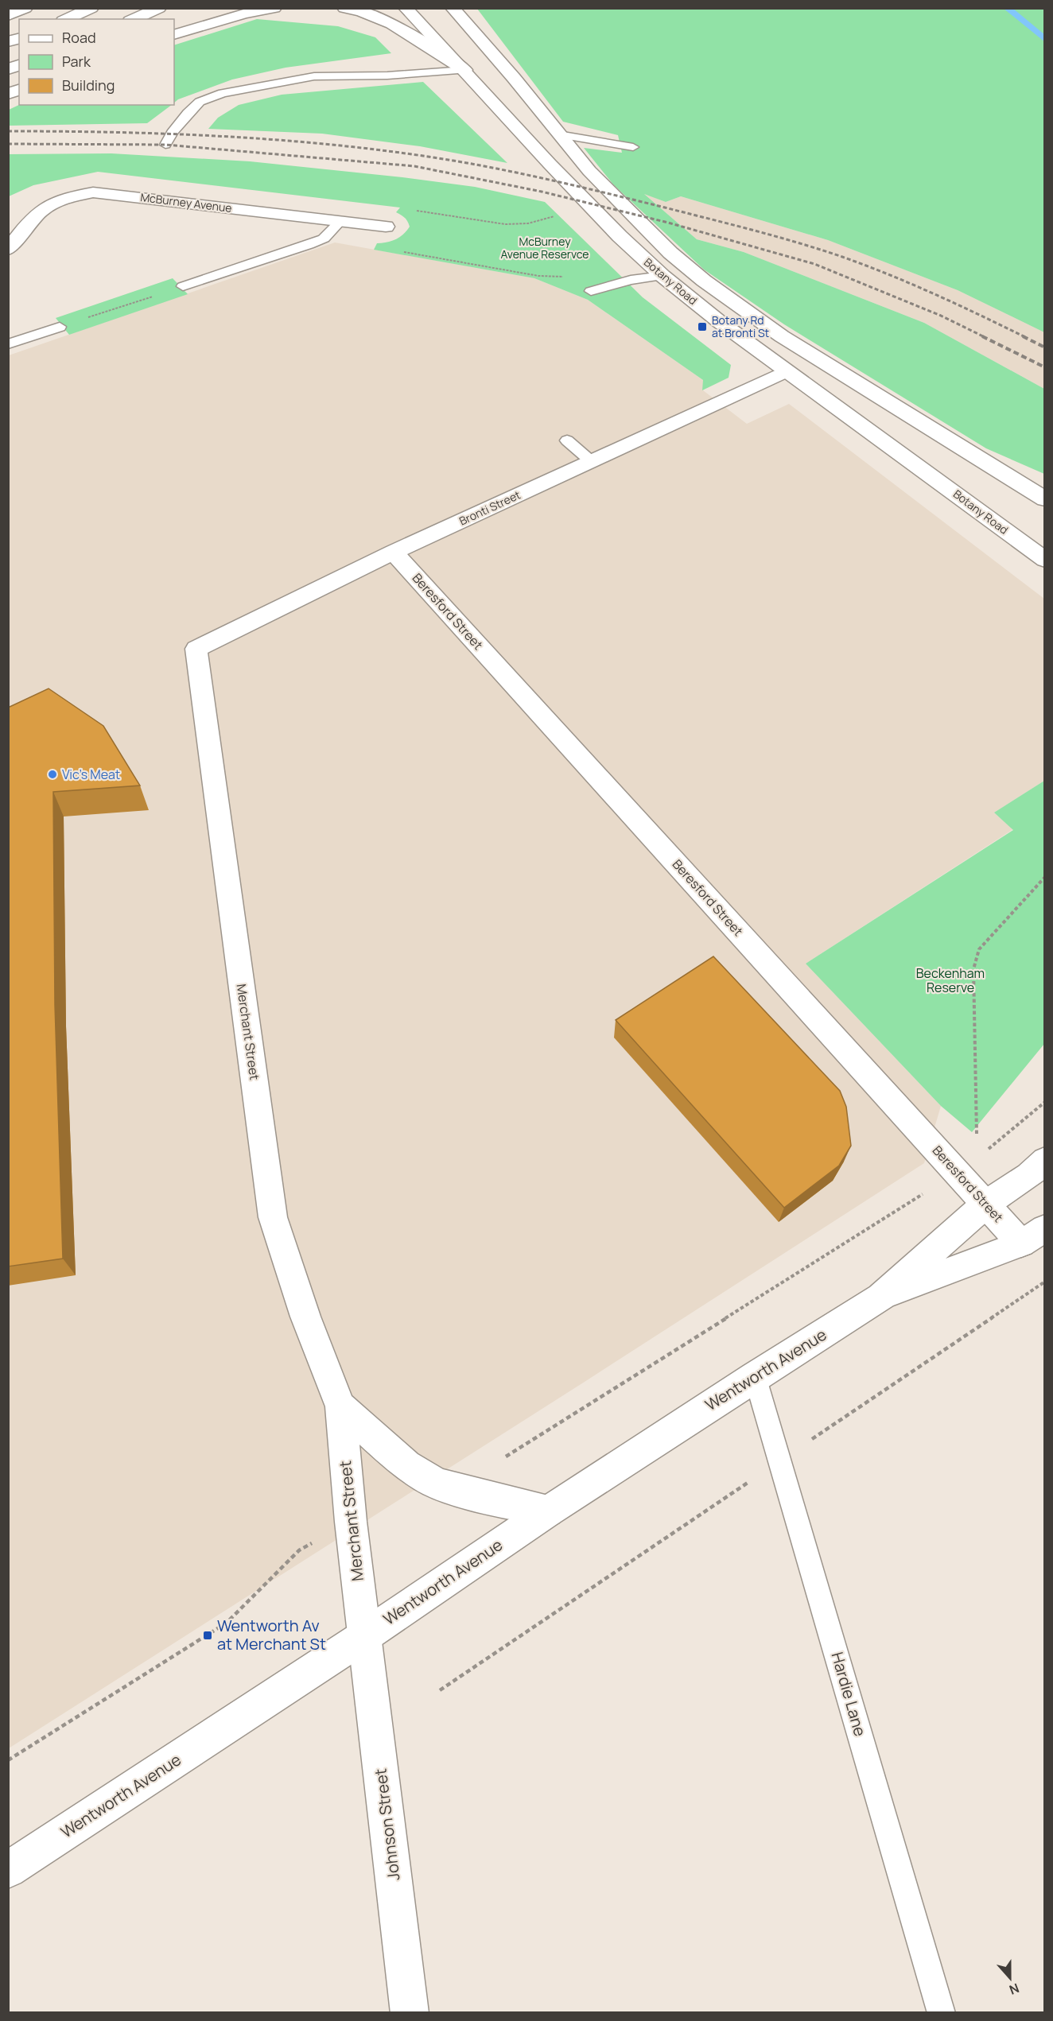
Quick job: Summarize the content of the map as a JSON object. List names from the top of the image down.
{
  "streets": {
    "main road": [
      "McBurney Avenue",
      "Botany Road",
      "Bronti Street",
      "Beresford Street",
      "Merchant Street",
      "Wentworth Avenue",
      "Johnson Street"
    ],
    "lane": ["Hardie Lane"]
  },
  "crossings": [
    ["Botany Road", "Bronti Street"],
    ["Bronti Street", "Beresford Street"],
    ["Bronti Street", "Merchant Street"],
    ["Beresford Street", "Wentworth Avenue"],
    ["Merchant Street", "Wentworth Avenue"],
    ["Merchant Street", "Johnson Street"],
    ["Wentworth Avenue", "Hardie Lane"],
    ["Wentworth Avenue", "Johnson Street"]
  ],
  "parks": ["McBurney Avenue Reservce", "Beckenham Reserve"],
  "places": {
    "transit": ["Botany Rd at Bronti St", "Wentworth Av at Merchant St"],
    "other": ["Vic's Meat"]
  },
  "legend": ["Road", "Park", "Building"],
  "north": "bottom"
}
